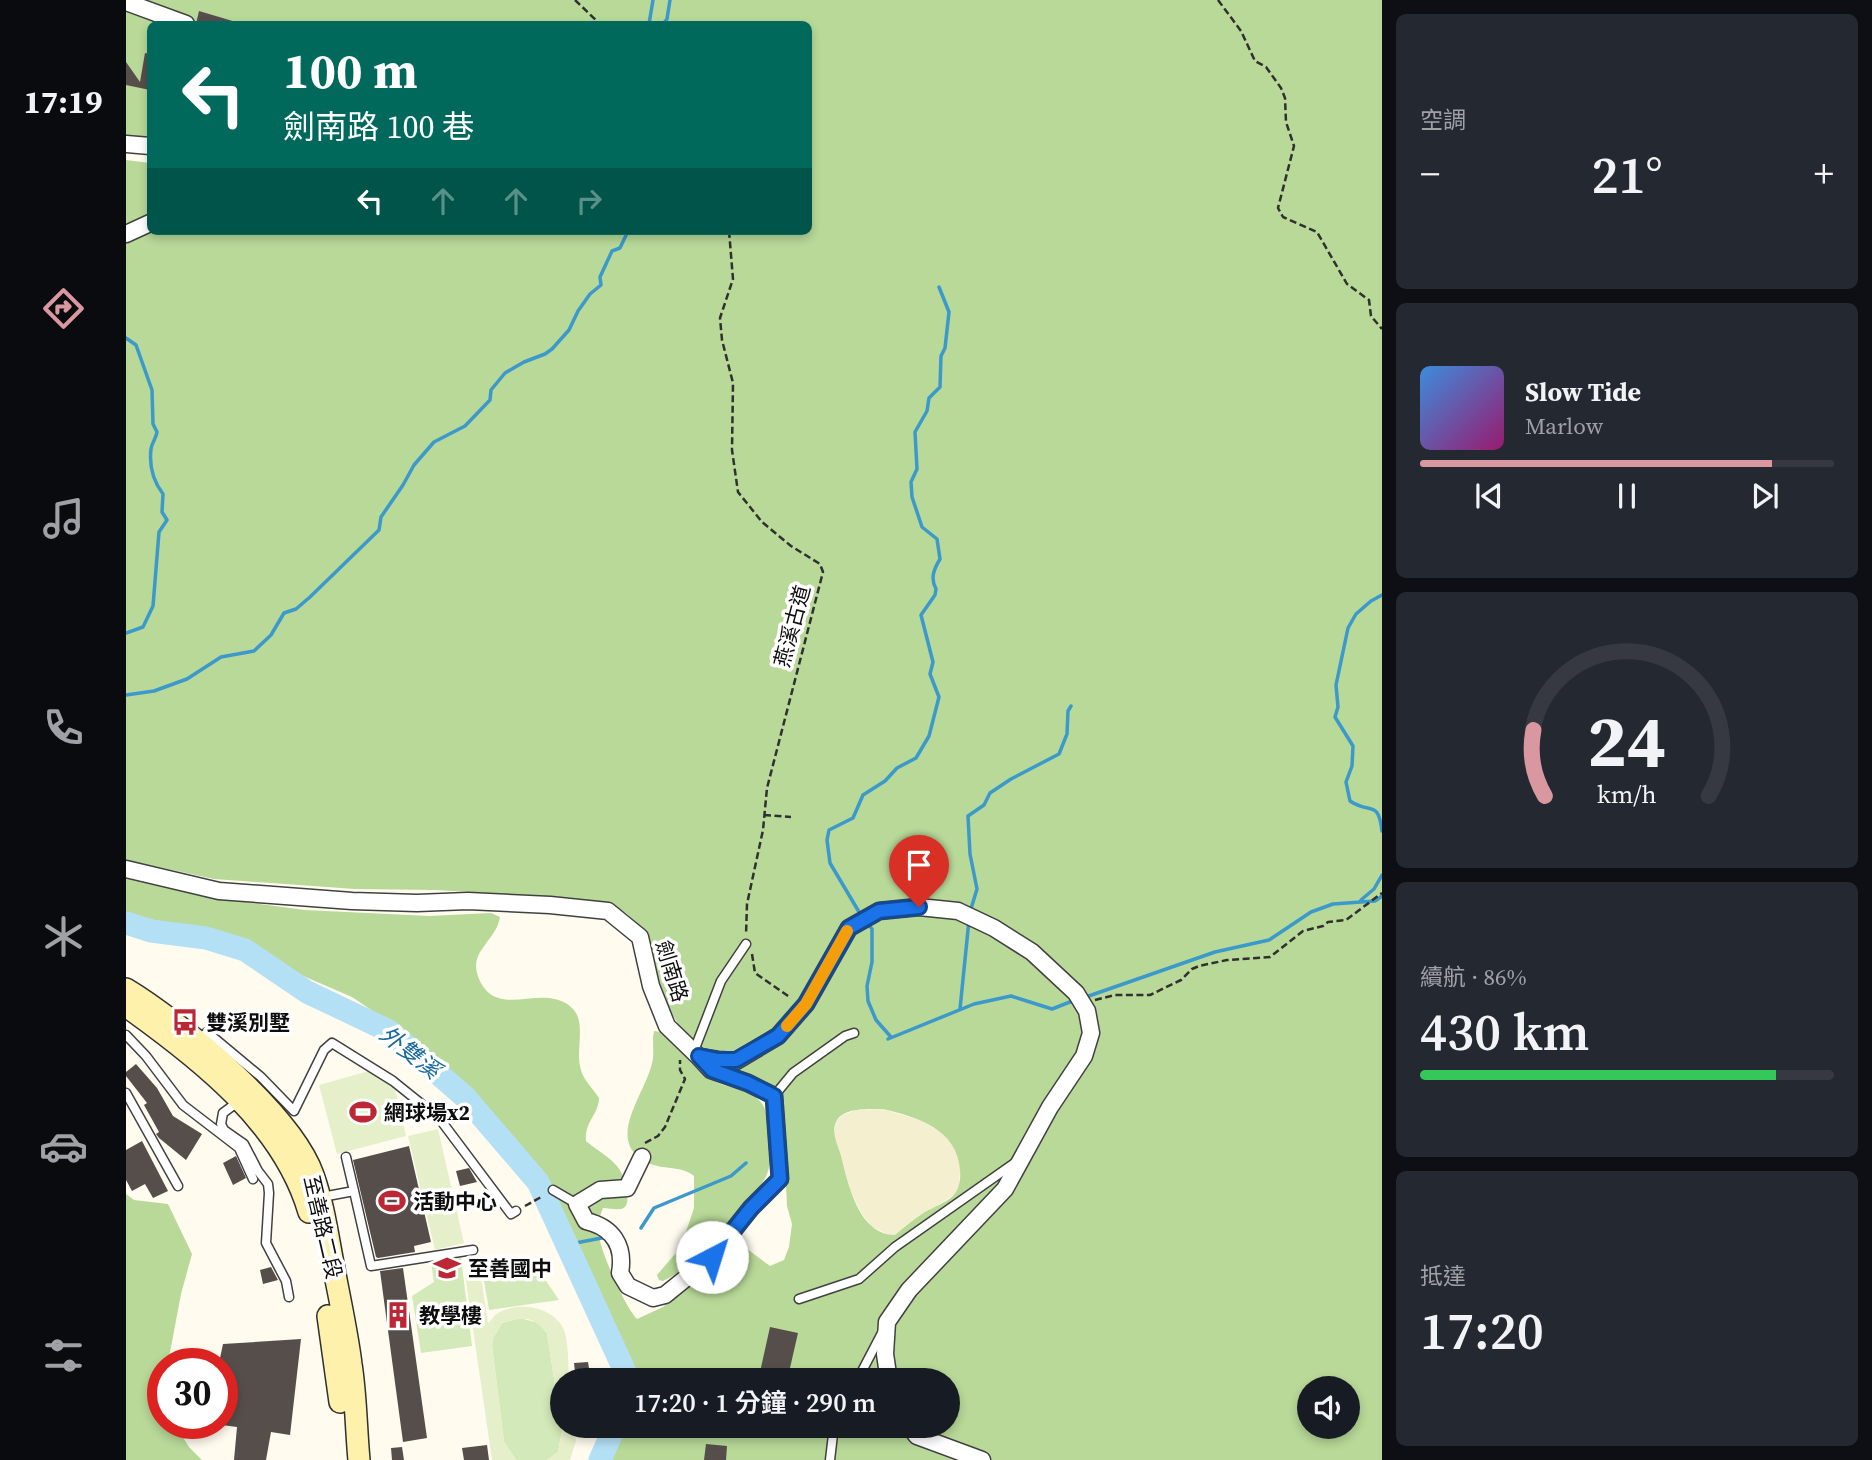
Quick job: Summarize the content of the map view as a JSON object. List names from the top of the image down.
{
  "streets": {
    "street": ["劍南路", "至善路二段"],
    "path": ["燕溪古道"]
  },
  "water": ["外雙溪"],
  "places": {
    "bus stop": ["雙溪別墅"],
    "sports": ["網球場x2", "活動中心"],
    "school or university": ["至善國中"],
    "building": ["教學樓"]
  },
  "page": {
    "tabs": "17:19",
    "tile": [
      "空調",
      ["續航 · 86%", "430 km"],
      ["抵達", "17:20"]
    ],
    "turn": ["100 m", "劍南路 100 巷"],
    "heat": ["−", "21°", "+"],
    "song": ["Slow Tide", "Marlow"],
    "limit": "30",
    "trip": "17:20 · 1 分鐘 · 290 m",
    "gauge": ["24", "km/h"]
  }
}
